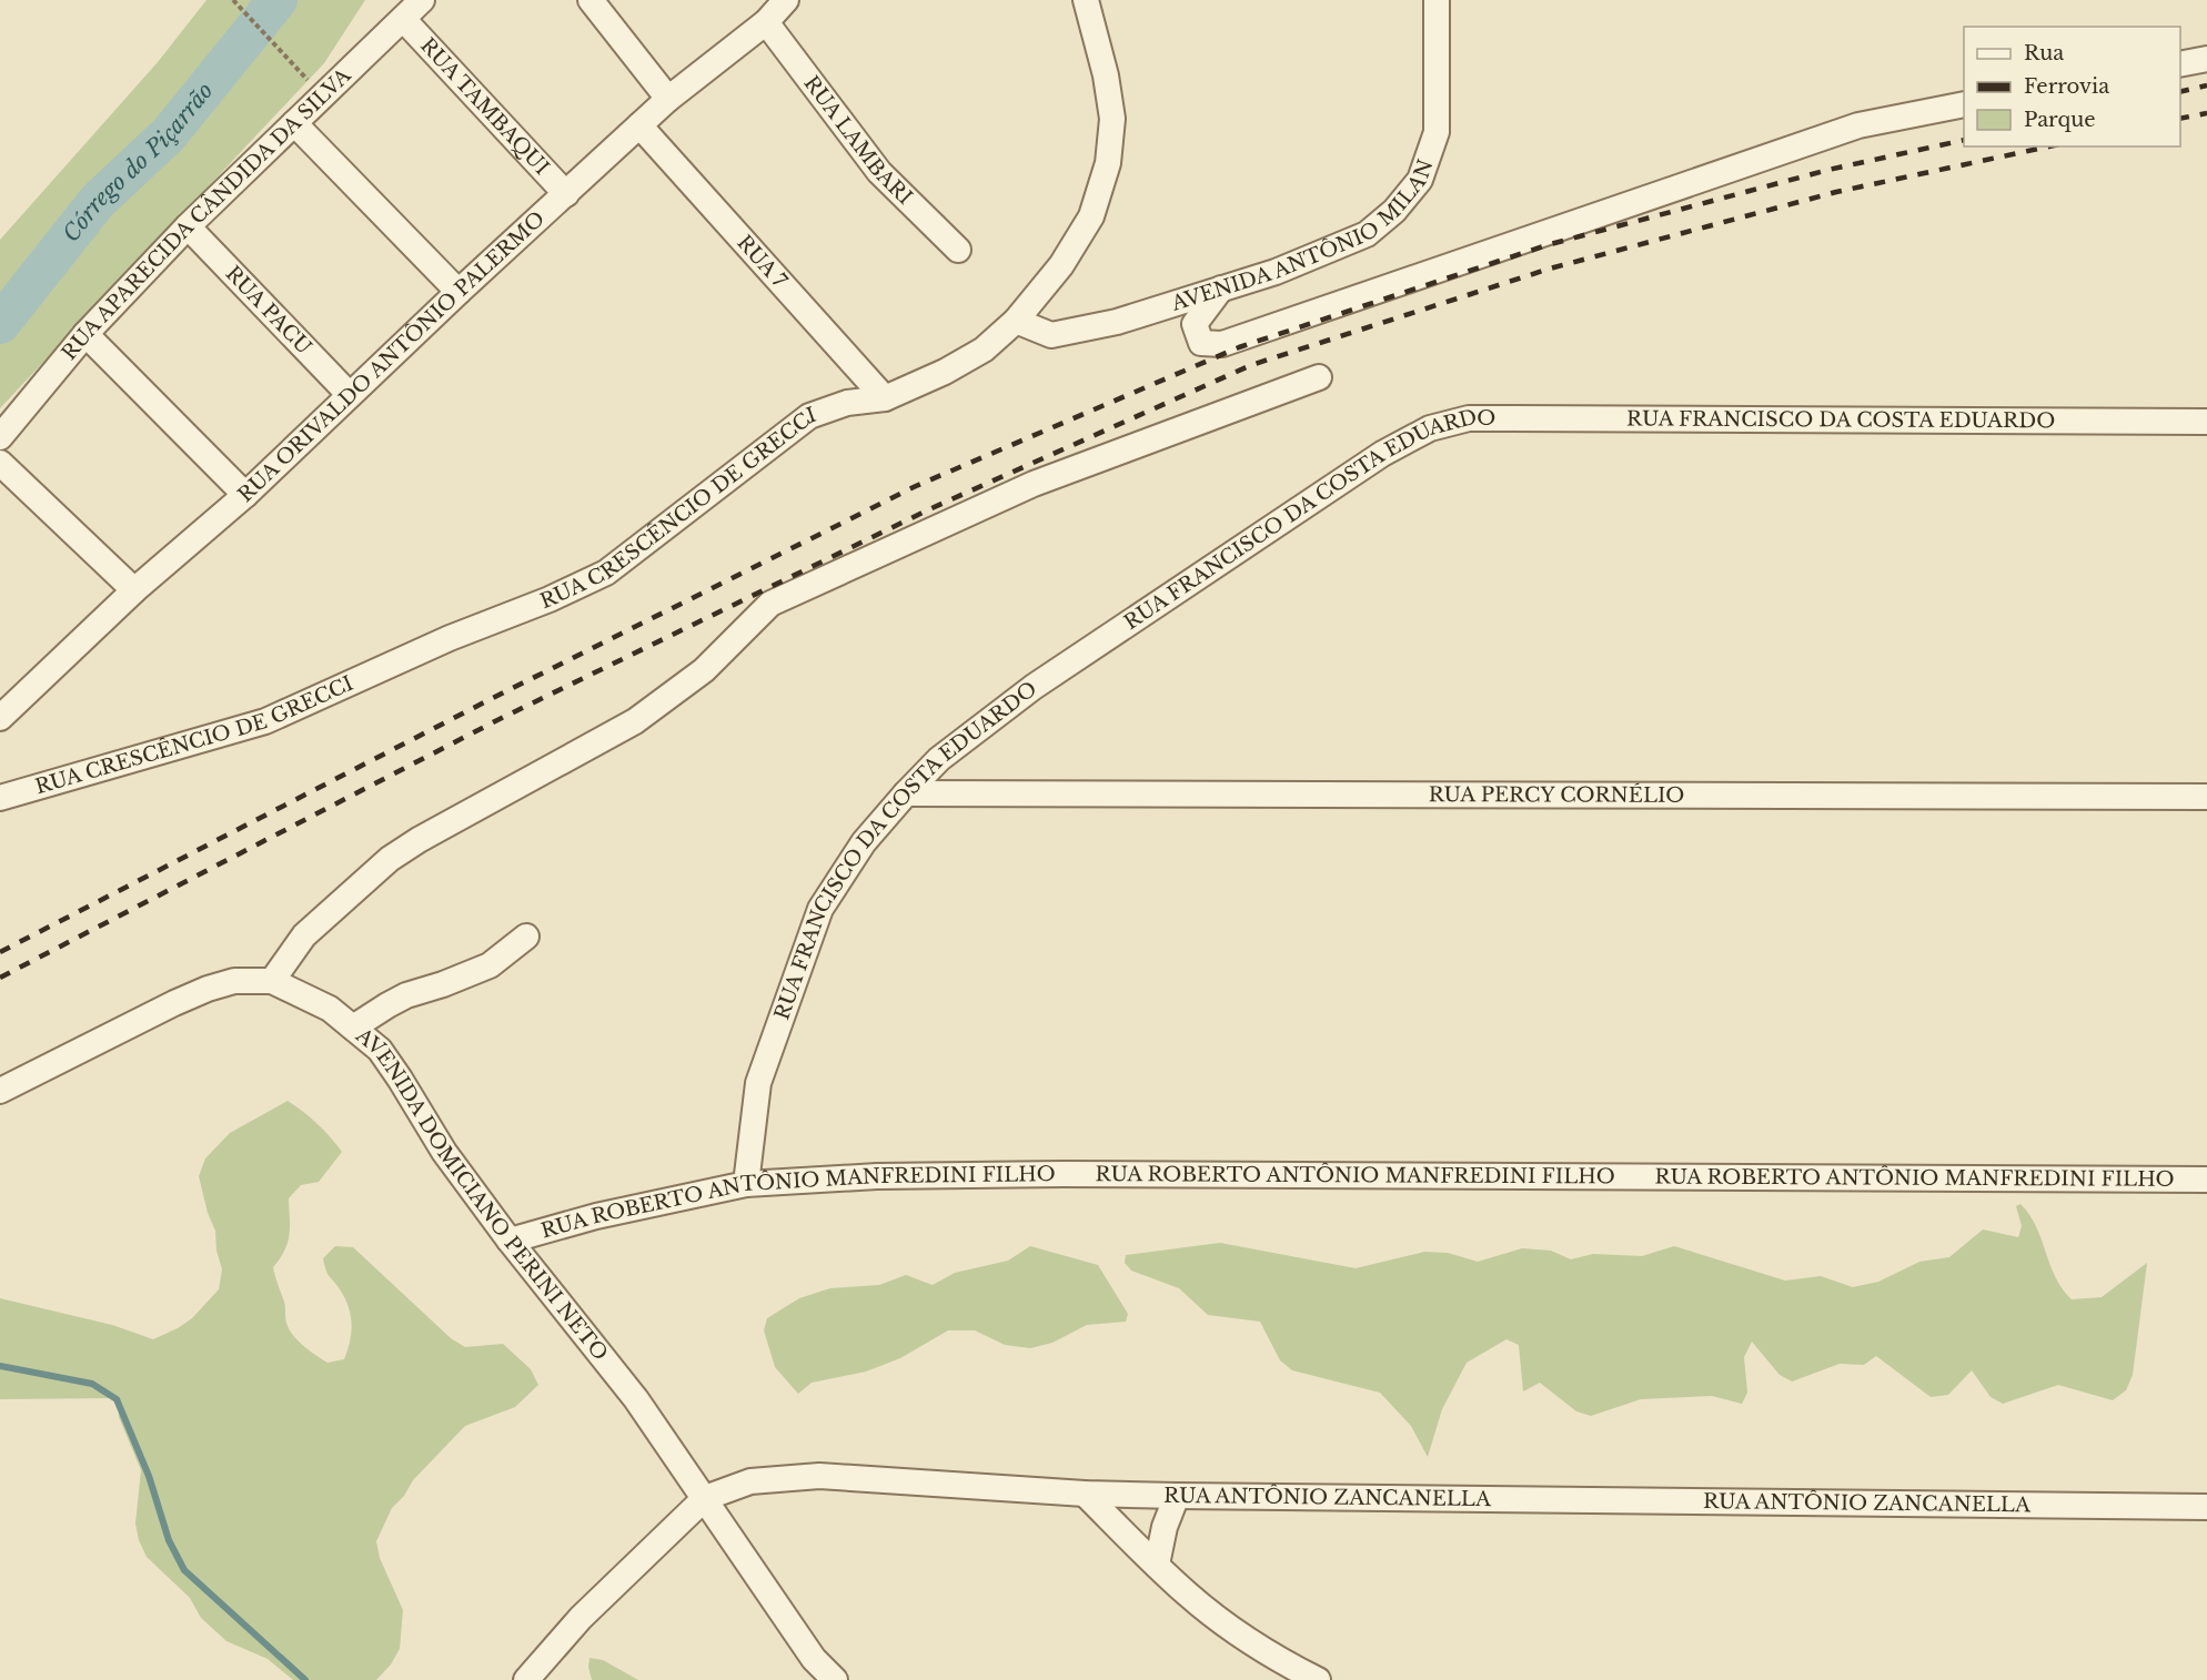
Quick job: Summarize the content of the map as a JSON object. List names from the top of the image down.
{
  "streets": {
    "street": [
      "RUA TAMBAQUI",
      "RUA LAMBARI",
      "RUA APARECIDA CÂNDIDA DA SILVA",
      "AVENIDA ANTÔNIO MILAN",
      "RUA 7",
      "RUA PACU",
      "RUA ORIVALDO ANTÔNIO PALERMO",
      "RUA FRANCISCO DA COSTA EDUARDO",
      "RUA CRESCÊNCIO DE GRECCI",
      "RUA PERCY CORNÉLIO",
      "RUA ROBERTO ANTÔNIO MANFREDINI FILHO",
      "AVENIDA DOMICIANO PERINI NETO",
      "RUA ANTÔNIO ZANCANELLA"
    ]
  },
  "crossings": [
    ["RUA TAMBAQUI", "RUA APARECIDA CÂNDIDA DA SILVA"],
    ["RUA TAMBAQUI", "RUA ORIVALDO ANTÔNIO PALERMO"],
    ["RUA LAMBARI", "RUA ORIVALDO ANTÔNIO PALERMO"],
    ["RUA APARECIDA CÂNDIDA DA SILVA", "RUA PACU"],
    ["AVENIDA ANTÔNIO MILAN", "RUA CRESCÊNCIO DE GRECCI"],
    ["RUA 7", "RUA ORIVALDO ANTÔNIO PALERMO"],
    ["RUA 7", "RUA CRESCÊNCIO DE GRECCI"],
    ["RUA PACU", "RUA ORIVALDO ANTÔNIO PALERMO"],
    ["RUA FRANCISCO DA COSTA EDUARDO", "RUA PERCY CORNÉLIO"],
    ["RUA FRANCISCO DA COSTA EDUARDO", "RUA ROBERTO ANTÔNIO MANFREDINI FILHO"],
    ["RUA ROBERTO ANTÔNIO MANFREDINI FILHO", "AVENIDA DOMICIANO PERINI NETO"],
    ["AVENIDA DOMICIANO PERINI NETO", "RUA ANTÔNIO ZANCANELLA"]
  ],
  "water": ["Córrego do Piçarrão"],
  "legend": ["Rua", "Ferrovia", "Parque"]
}
